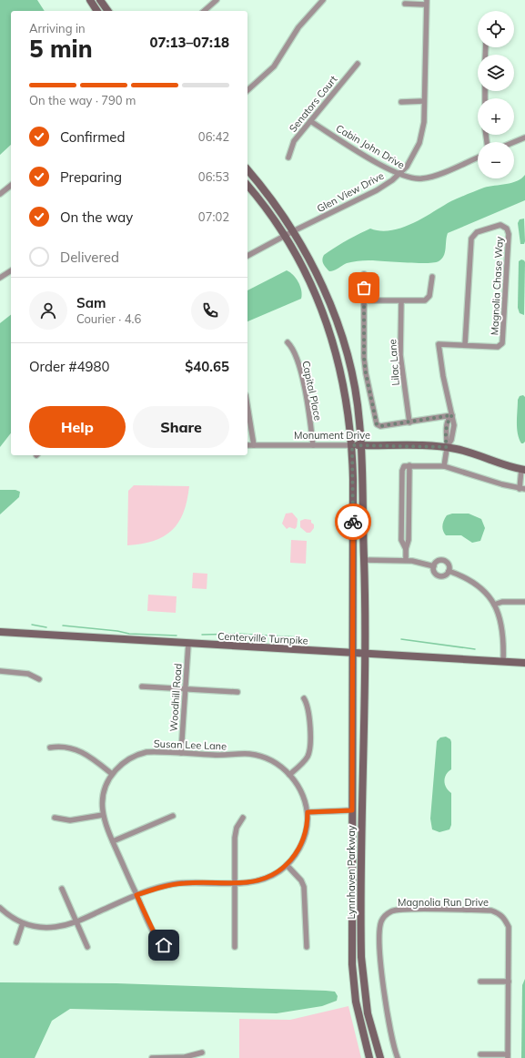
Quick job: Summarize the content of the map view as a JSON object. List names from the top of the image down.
{
  "streets": {
    "main road": ["Monument Drive", "Centerville Turnpike", "Lynnhaven Parkway"],
    "street": [
      "Senators Court",
      "Cabin John Drive",
      "Glen View Drive",
      "Magnolia Chase Way",
      "Lilac Lane",
      "Capital Place",
      "Woodhill Road",
      "Susan Lee Lane",
      "Magnolia Run Drive"
    ]
  },
  "crossings": [
    ["Senators Court", "Cabin John Drive"],
    ["Cabin John Drive", "Glen View Drive"],
    ["Glen View Drive", "Lynnhaven Parkway"],
    ["Magnolia Chase Way", "Monument Drive"],
    ["Capital Place", "Monument Drive"],
    ["Monument Drive", "Lynnhaven Parkway"],
    ["Centerville Turnpike", "Woodhill Road"],
    ["Centerville Turnpike", "Lynnhaven Parkway"],
    ["Woodhill Road", "Susan Lee Lane"]
  ],
  "page": {
    "map_buttons": ["+", "−"],
    "heading": ["5 min", "Arriving in", "07:13–07:18"],
    "panel": [
      "Sam",
      "Courier · 4.6",
      "Order #4980",
      "$40.65"
    ],
    "bar": "On the way · 790 m",
    "list": [
      ["Confirmed", "06:42"],
      ["Preparing", "06:53"],
      ["On the way", "07:02"],
      "Delivered"
    ],
    "buttons": ["Help", "Share"]
  }
}
